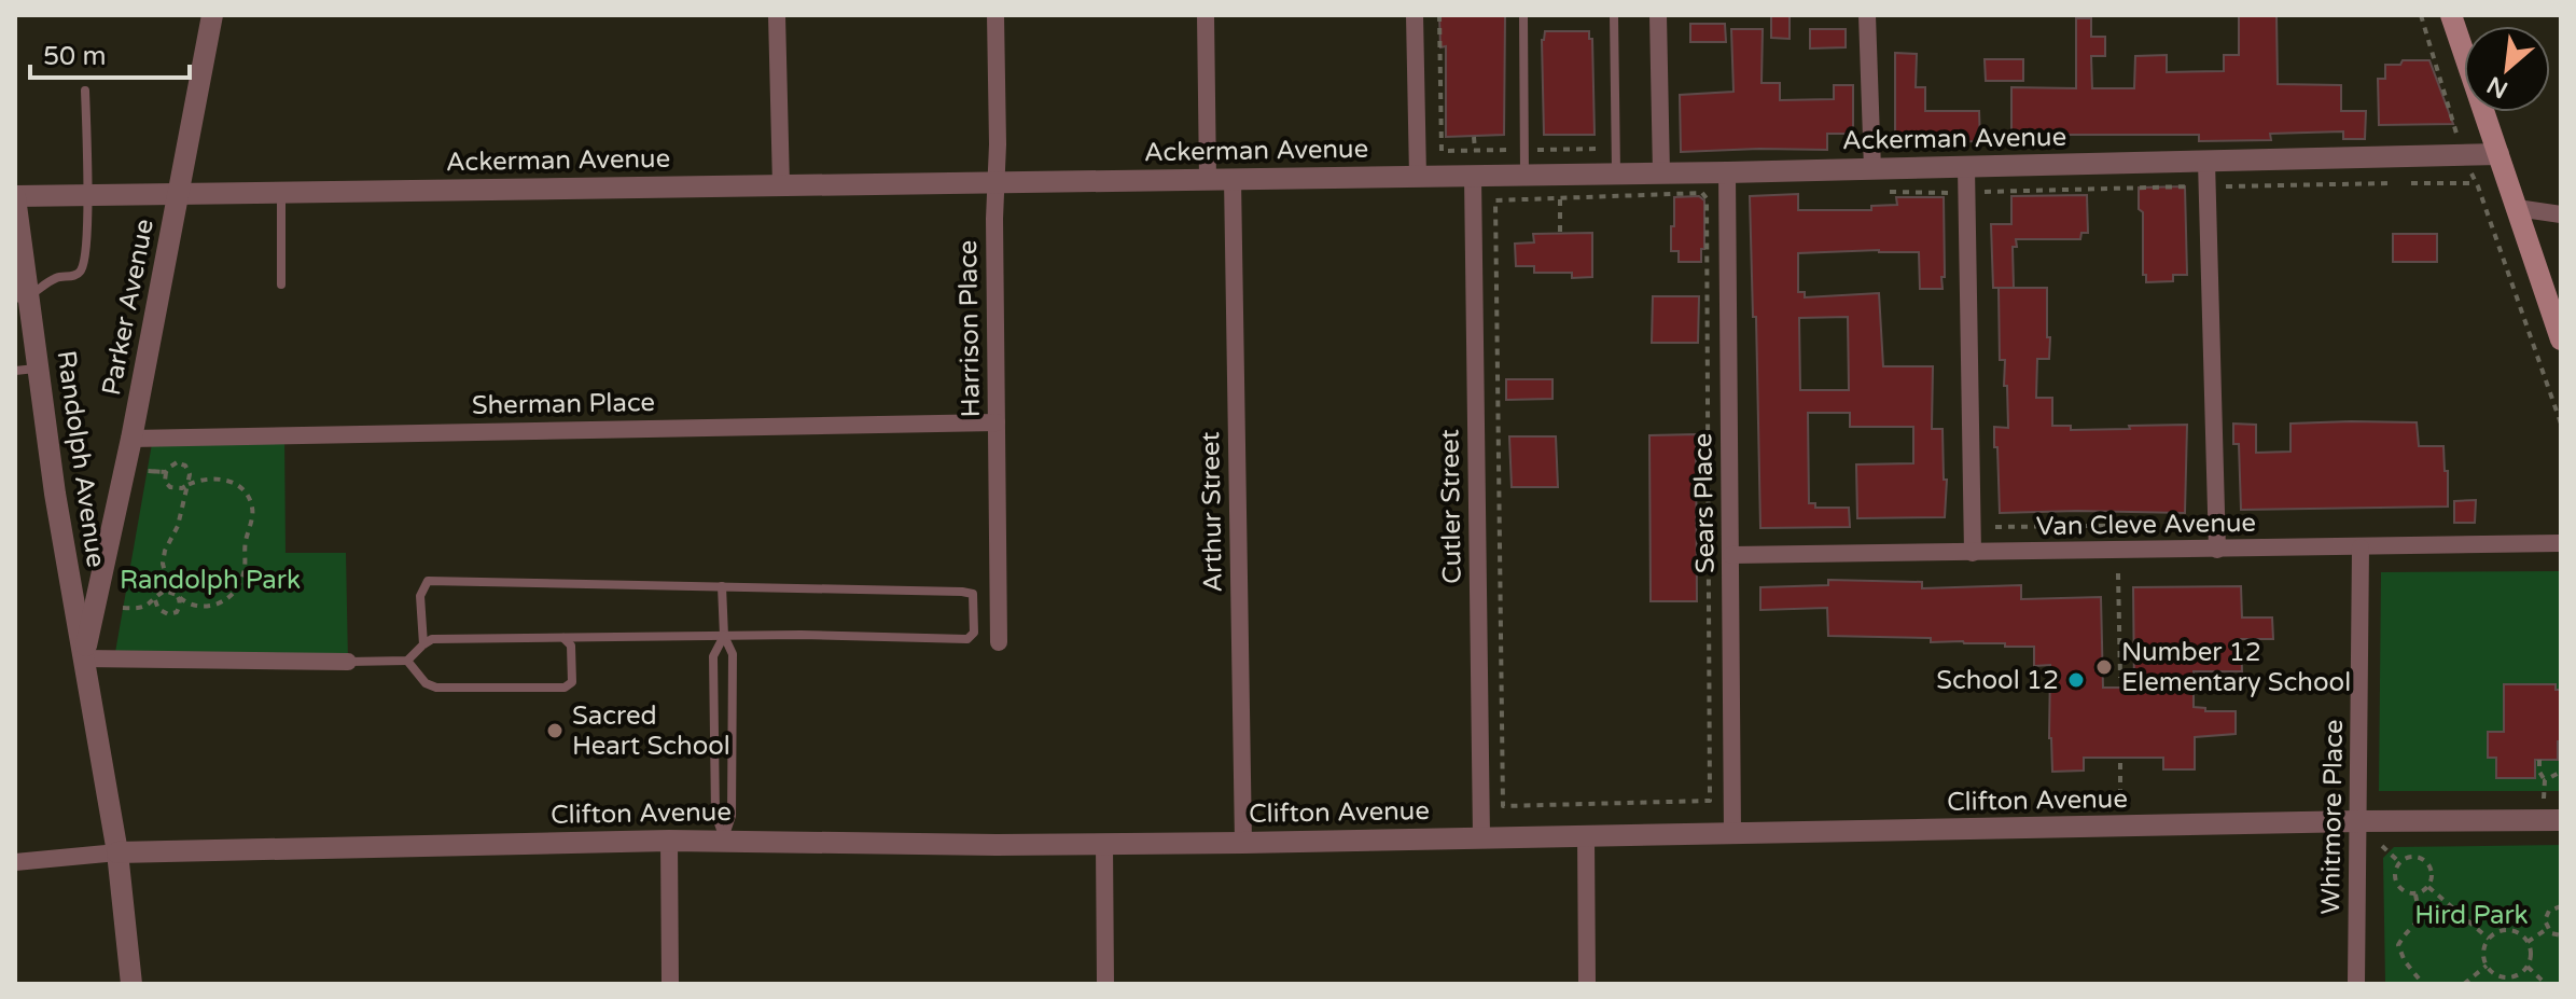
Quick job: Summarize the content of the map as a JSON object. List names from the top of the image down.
{
  "streets": {
    "street": [
      "Ackerman Avenue",
      "Parker Avenue",
      "Harrison Place",
      "Sherman Place",
      "Randolph Avenue",
      "Sears Place",
      "Cutler Street",
      "Arthur Street",
      "Van Cleve Avenue",
      "Clifton Avenue",
      "Whitmore Place"
    ]
  },
  "crossings": [
    ["Ackerman Avenue", "Parker Avenue"],
    ["Ackerman Avenue", "Harrison Place"],
    ["Ackerman Avenue", "Randolph Avenue"],
    ["Ackerman Avenue", "Sears Place"],
    ["Ackerman Avenue", "Cutler Street"],
    ["Ackerman Avenue", "Arthur Street"],
    ["Parker Avenue", "Sherman Place"],
    ["Parker Avenue", "Randolph Avenue"],
    ["Harrison Place", "Sherman Place"],
    ["Randolph Avenue", "Clifton Avenue"],
    ["Sears Place", "Van Cleve Avenue"],
    ["Sears Place", "Clifton Avenue"],
    ["Cutler Street", "Clifton Avenue"],
    ["Arthur Street", "Clifton Avenue"],
    ["Van Cleve Avenue", "Whitmore Place"],
    ["Clifton Avenue", "Whitmore Place"]
  ],
  "parks": ["Randolph Park", "Hird Park"],
  "places": ["Number 12 Elementary School", "School 12", "Sacred Heart School"],
  "scale_bar": "50 m",
  "north": "bottom left"
}
